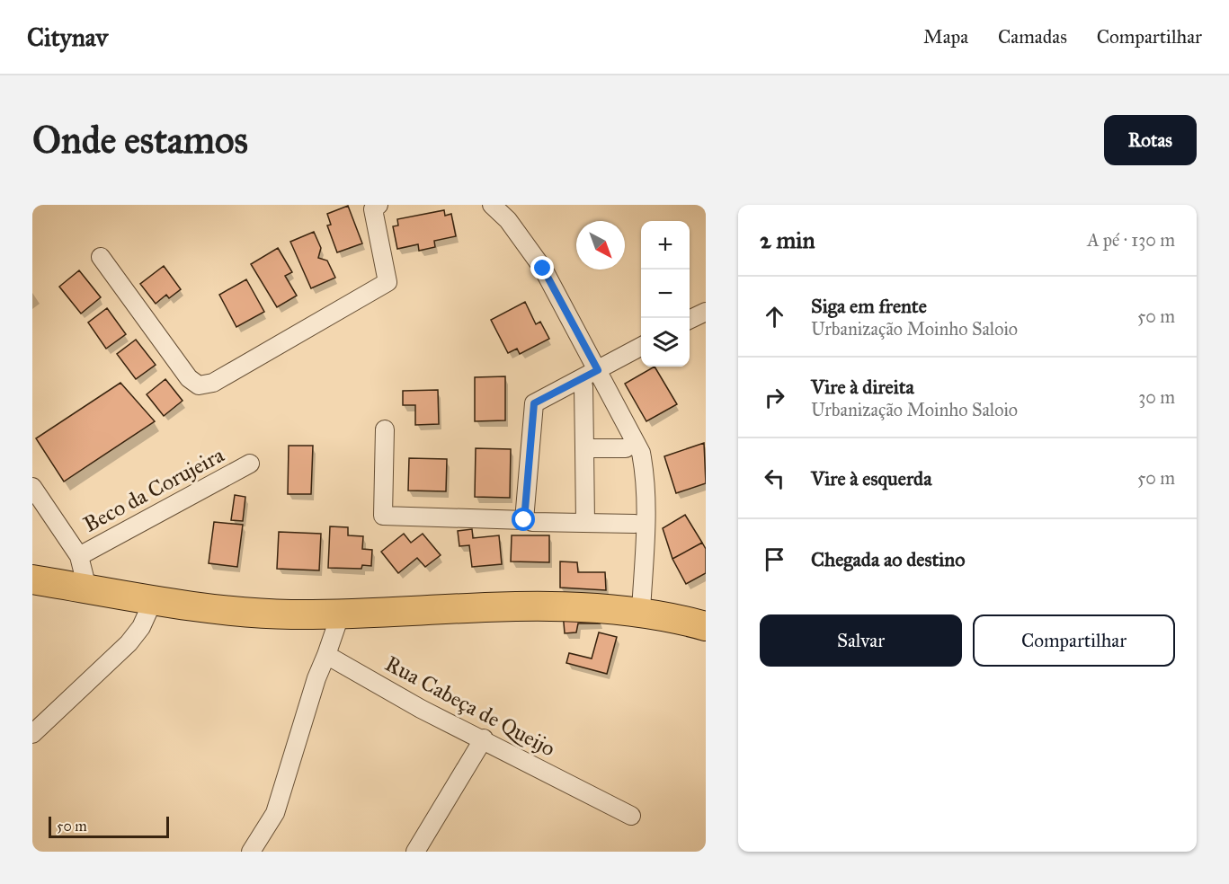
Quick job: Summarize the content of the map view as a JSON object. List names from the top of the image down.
{
  "streets": {
    "street": ["Beco da Corujeira", "Rua Cabeça de Queijo"]
  },
  "scale_bar": "50 m",
  "north": "bottom right",
  "page": {
    "header": "Citynav",
    "nav": ["Mapa", "Camadas", "Compartilhar"],
    "buttons": [
      "Rotas",
      ["Salvar", "Compartilhar"]
    ],
    "title": "Onde estamos",
    "heading": ["2 min", "A pé · 130 m"],
    "map_buttons": ["+", "−"],
    "list": [
      ["Siga em frente", "Urbanização Moinho Saloio", "50 m"],
      ["Vire à direita", "Urbanização Moinho Saloio", "30 m"],
      ["Vire à esquerda", "50 m"],
      "Chegada ao destino"
    ],
    "scale": "50 m"
  }
}
